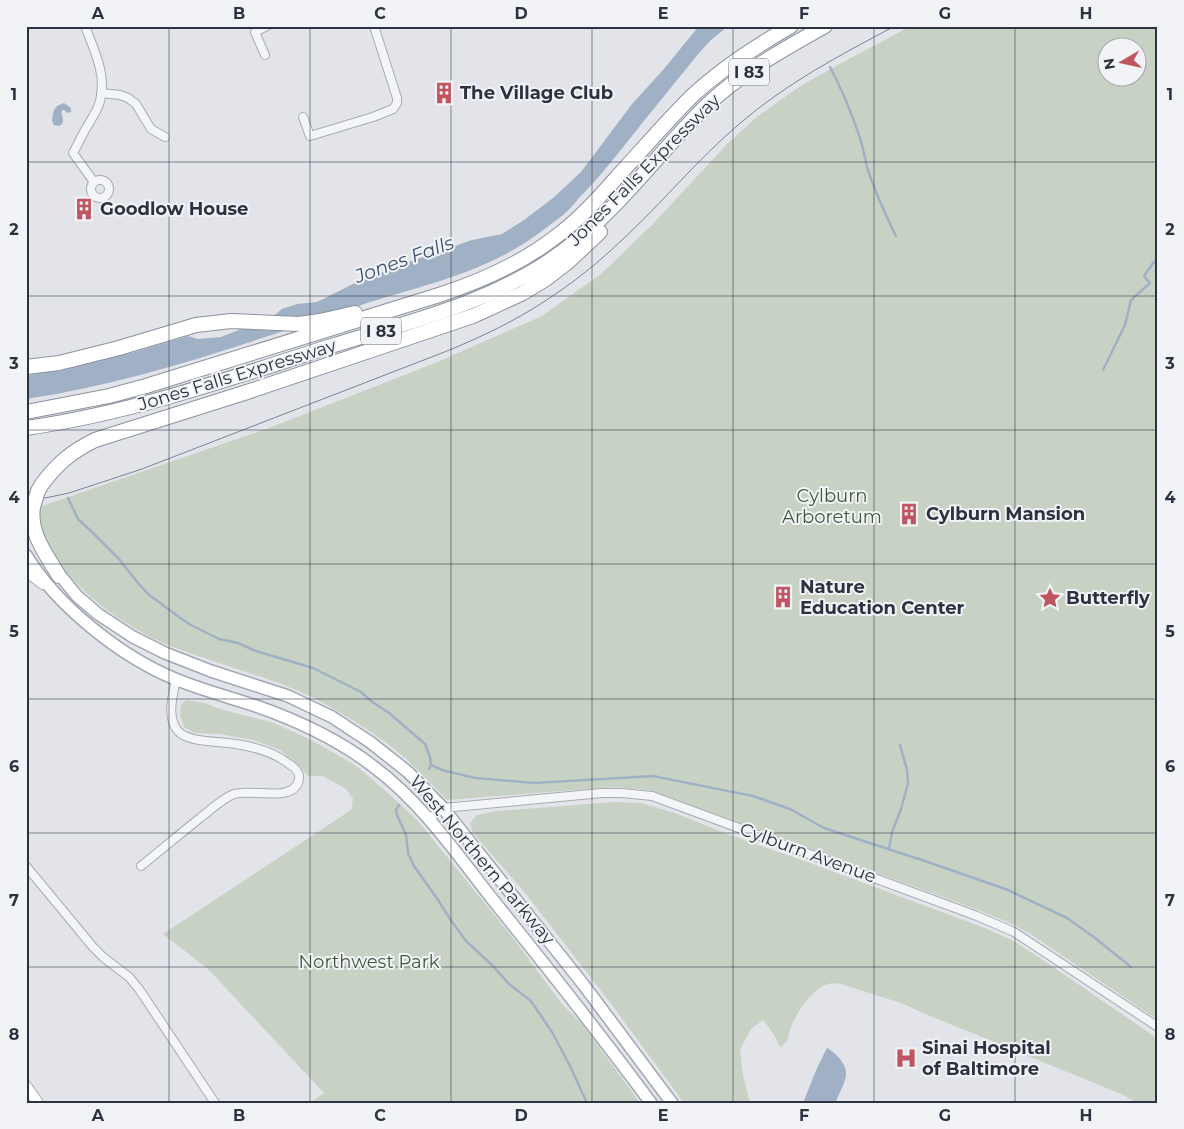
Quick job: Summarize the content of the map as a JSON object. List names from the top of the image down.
{
  "streets": {
    "highway": ["I 83", "Jones Falls Expressway"],
    "main road": ["West Northern Parkway"],
    "street": ["Cylburn Avenue"]
  },
  "crossings": [
    ["Cylburn Avenue", "West Northern Parkway"]
  ],
  "water": ["Jones Falls"],
  "parks": ["Cylburn Arboretum", "Northwest Park"],
  "places": {
    "building": [
      "The Village Club",
      "Goodlow House",
      "Cylburn Mansion",
      "Nature Education Center"
    ],
    "place": ["Butterfly"],
    "hospital": ["Sinai Hospital of Baltimore"]
  },
  "north": "left",
  "grid": {
    "columns": [
      "A",
      "B",
      "C",
      "D",
      "E",
      "F",
      "G",
      "H"
    ],
    "rows": [
      "1",
      "2",
      "3",
      "4",
      "5",
      "6",
      "7",
      "8"
    ]
  }
}
